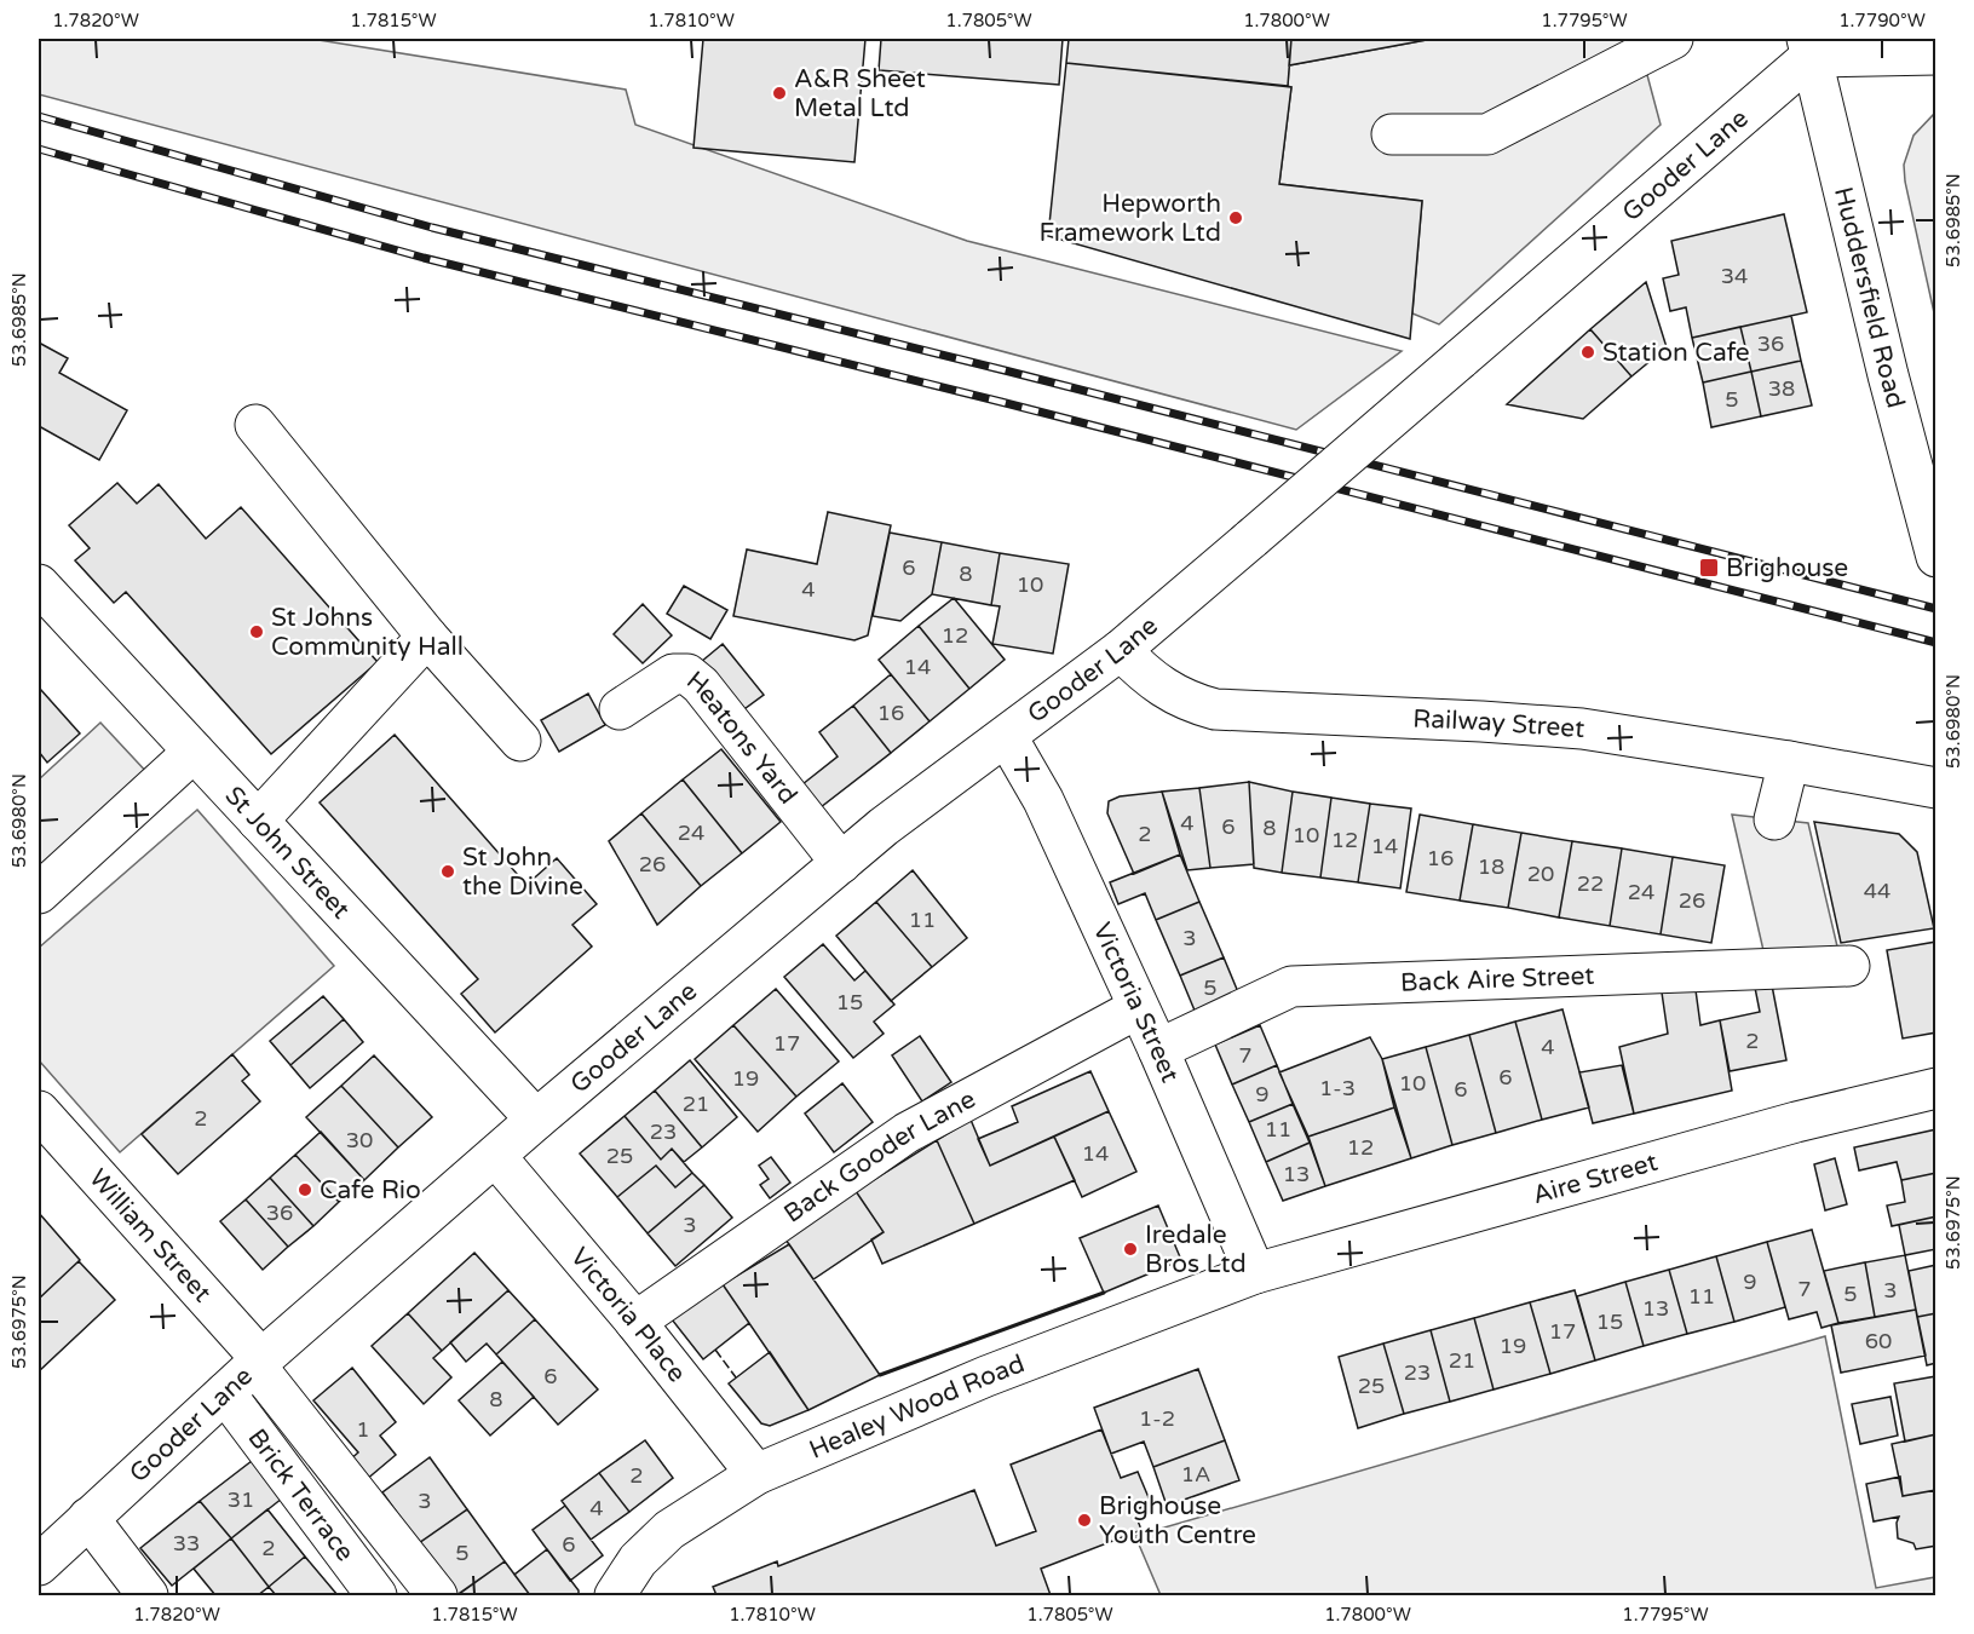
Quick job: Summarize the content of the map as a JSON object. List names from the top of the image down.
{
  "streets": {
    "street": [
      "Gooder Lane",
      "Huddersfield Road",
      "Railway Street",
      "Heatons Yard",
      "St John Street",
      "Back Aire Street",
      "Victoria Street",
      "Back Gooder Lane",
      "Aire Street",
      "William Street",
      "Victoria Place",
      "Healey Wood Road",
      "Brick Terrace"
    ]
  },
  "crossings": [
    ["Gooder Lane", "Huddersfield Road"],
    ["Gooder Lane", "Railway Street"],
    ["Gooder Lane", "Heatons Yard"],
    ["Gooder Lane", "St John Street"],
    ["Gooder Lane", "Victoria Street"],
    ["Gooder Lane", "William Street"],
    ["Gooder Lane", "Victoria Place"],
    ["Gooder Lane", "Brick Terrace"],
    ["Back Aire Street", "Victoria Street"],
    ["Victoria Street", "Back Gooder Lane"],
    ["Victoria Street", "Aire Street"],
    ["Victoria Street", "Healey Wood Road"],
    ["Back Gooder Lane", "Victoria Place"],
    ["Aire Street", "Healey Wood Road"],
    ["Victoria Place", "Healey Wood Road"]
  ],
  "places": {
    "other": [
      "A&R Sheet Metal Ltd",
      "Hepworth Framework Ltd",
      "Station Cafe",
      "St Johns Community Hall",
      "St John the Divine",
      "Cafe Rio",
      "Iredale Bros Ltd",
      "Brighouse Youth Centre"
    ],
    "transit": ["Brighouse"]
  },
  "house_numbers": [
    "34",
    "36",
    "38",
    "5",
    "6",
    "8",
    "10",
    "4",
    "12",
    "14",
    "16",
    "4",
    "6",
    "8",
    "24",
    "2",
    "10",
    "12",
    "14",
    "16",
    "26",
    "18",
    "20",
    "22",
    "44",
    "24",
    "26",
    "11",
    "3",
    "5",
    "15",
    "2",
    "17",
    "4",
    "7",
    "6",
    "19",
    "10",
    "1-3",
    "6",
    "9",
    "21",
    "2",
    "11",
    "23",
    "30",
    "12",
    "14",
    "25",
    "13",
    "36",
    "3",
    "9",
    "7",
    "3",
    "5",
    "11",
    "13",
    "15",
    "17",
    "60",
    "19",
    "21",
    "23",
    "6",
    "25",
    "8",
    "1-2",
    "1",
    "1A",
    "2",
    "31",
    "3",
    "4",
    "33",
    "6",
    "2",
    "5"
  ],
  "coordinates": [
    "1.7820°W",
    "1.7815°W",
    "1.7810°W",
    "1.7805°W",
    "1.7800°W",
    "1.7795°W",
    "1.7790°W",
    "53.6985°N",
    "53.6980°N",
    "53.6975°N"
  ]
}
